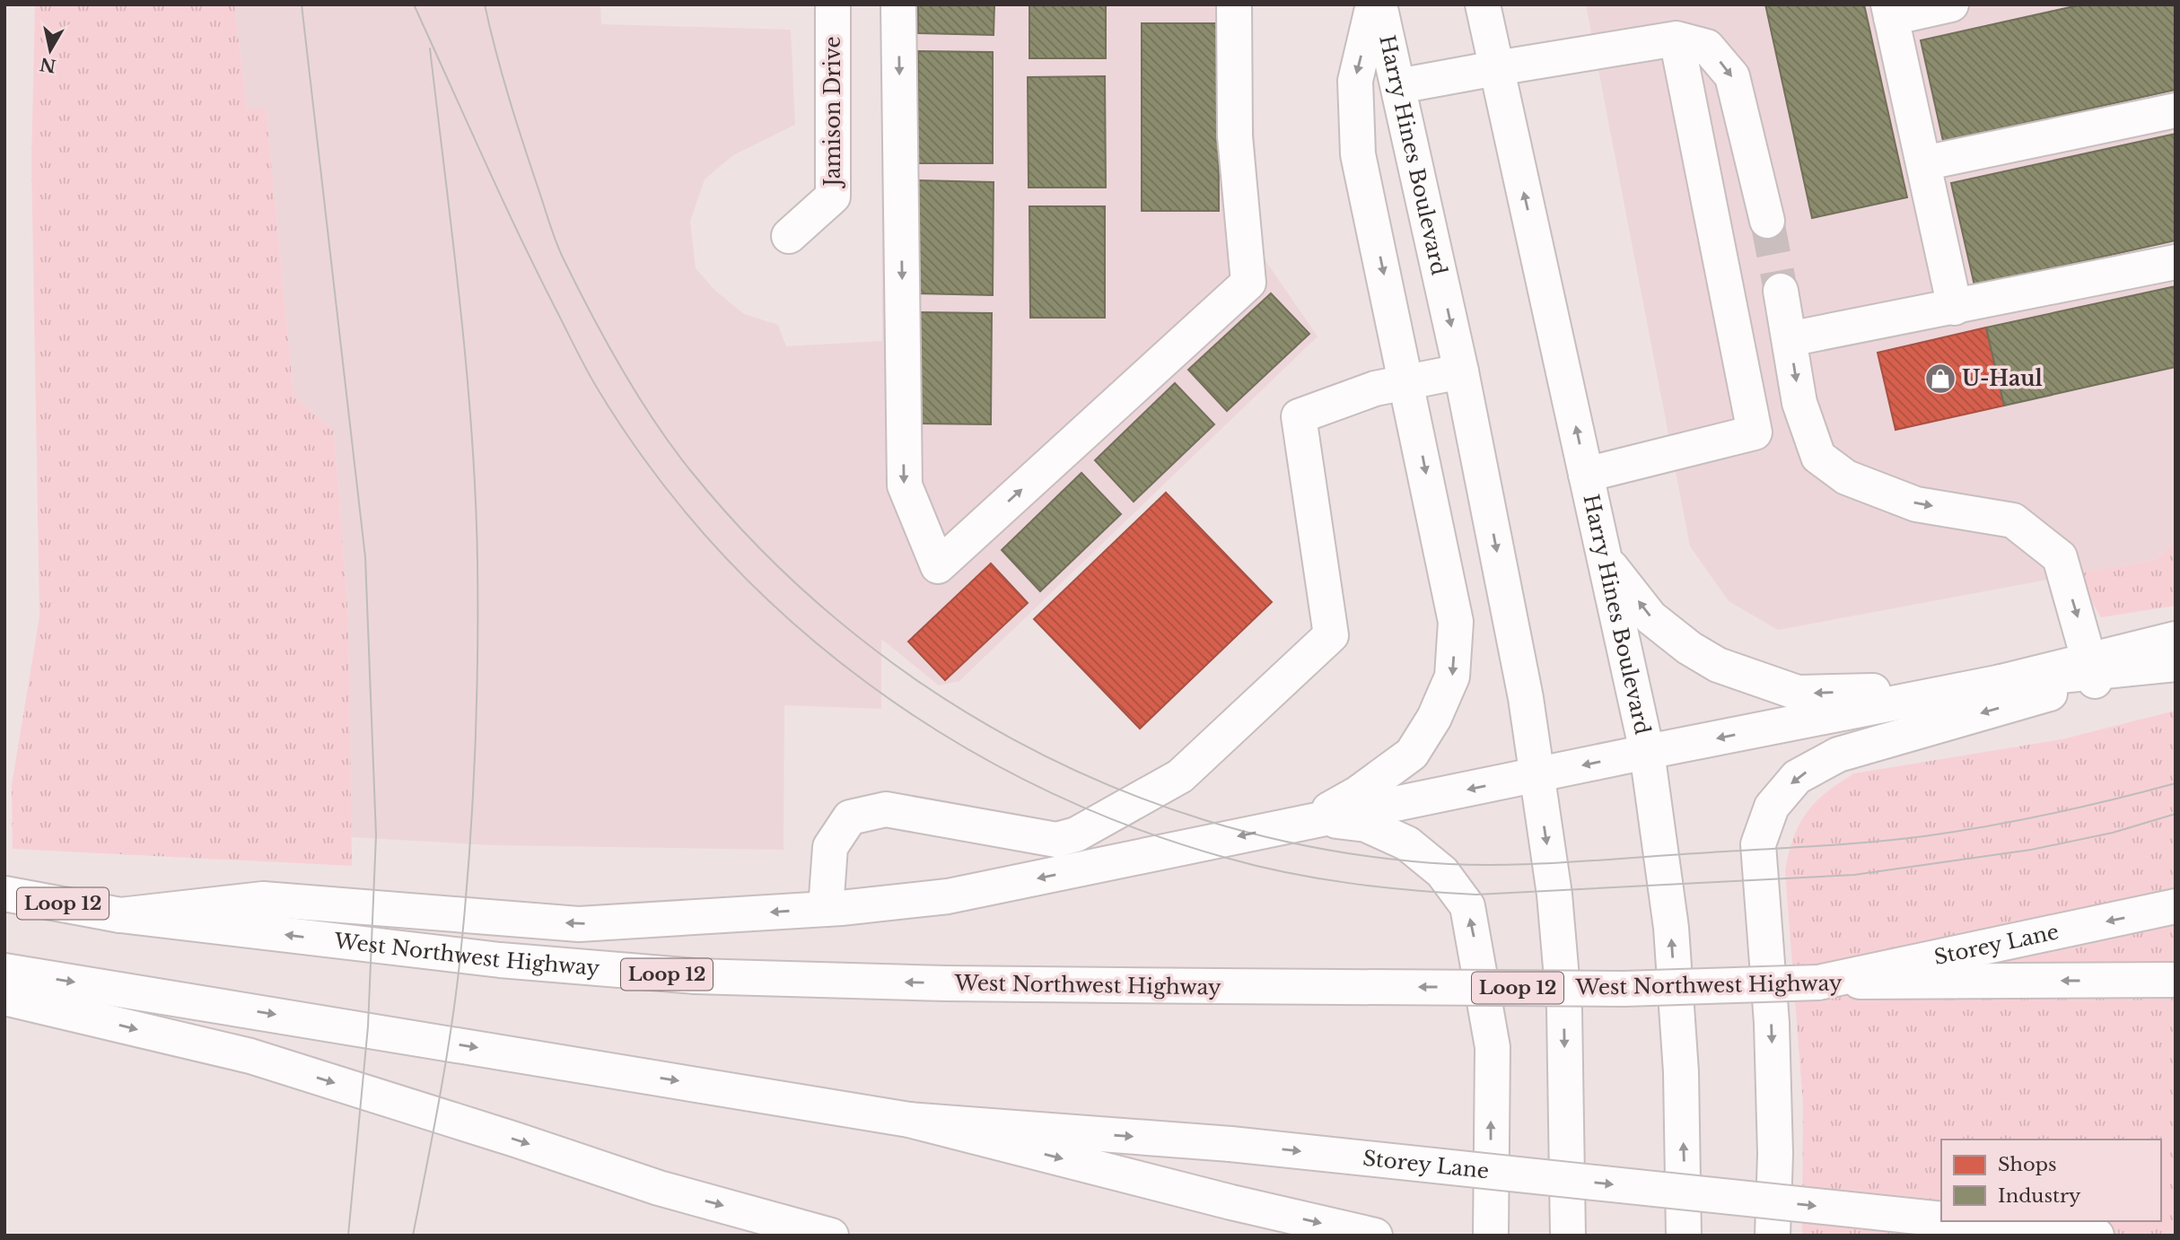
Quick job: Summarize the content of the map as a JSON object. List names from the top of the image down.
{
  "streets": {
    "main road": [
      "Jamison Drive",
      "Harry Hines Boulevard",
      "Loop 12",
      "Storey Lane",
      "West Northwest Highway"
    ]
  },
  "crossings": [
    ["Storey Lane", "West Northwest Highway"]
  ],
  "places": {
    "shop": ["U-Haul"]
  },
  "legend": ["Shops", "Industry"],
  "north": "bottom"
}
